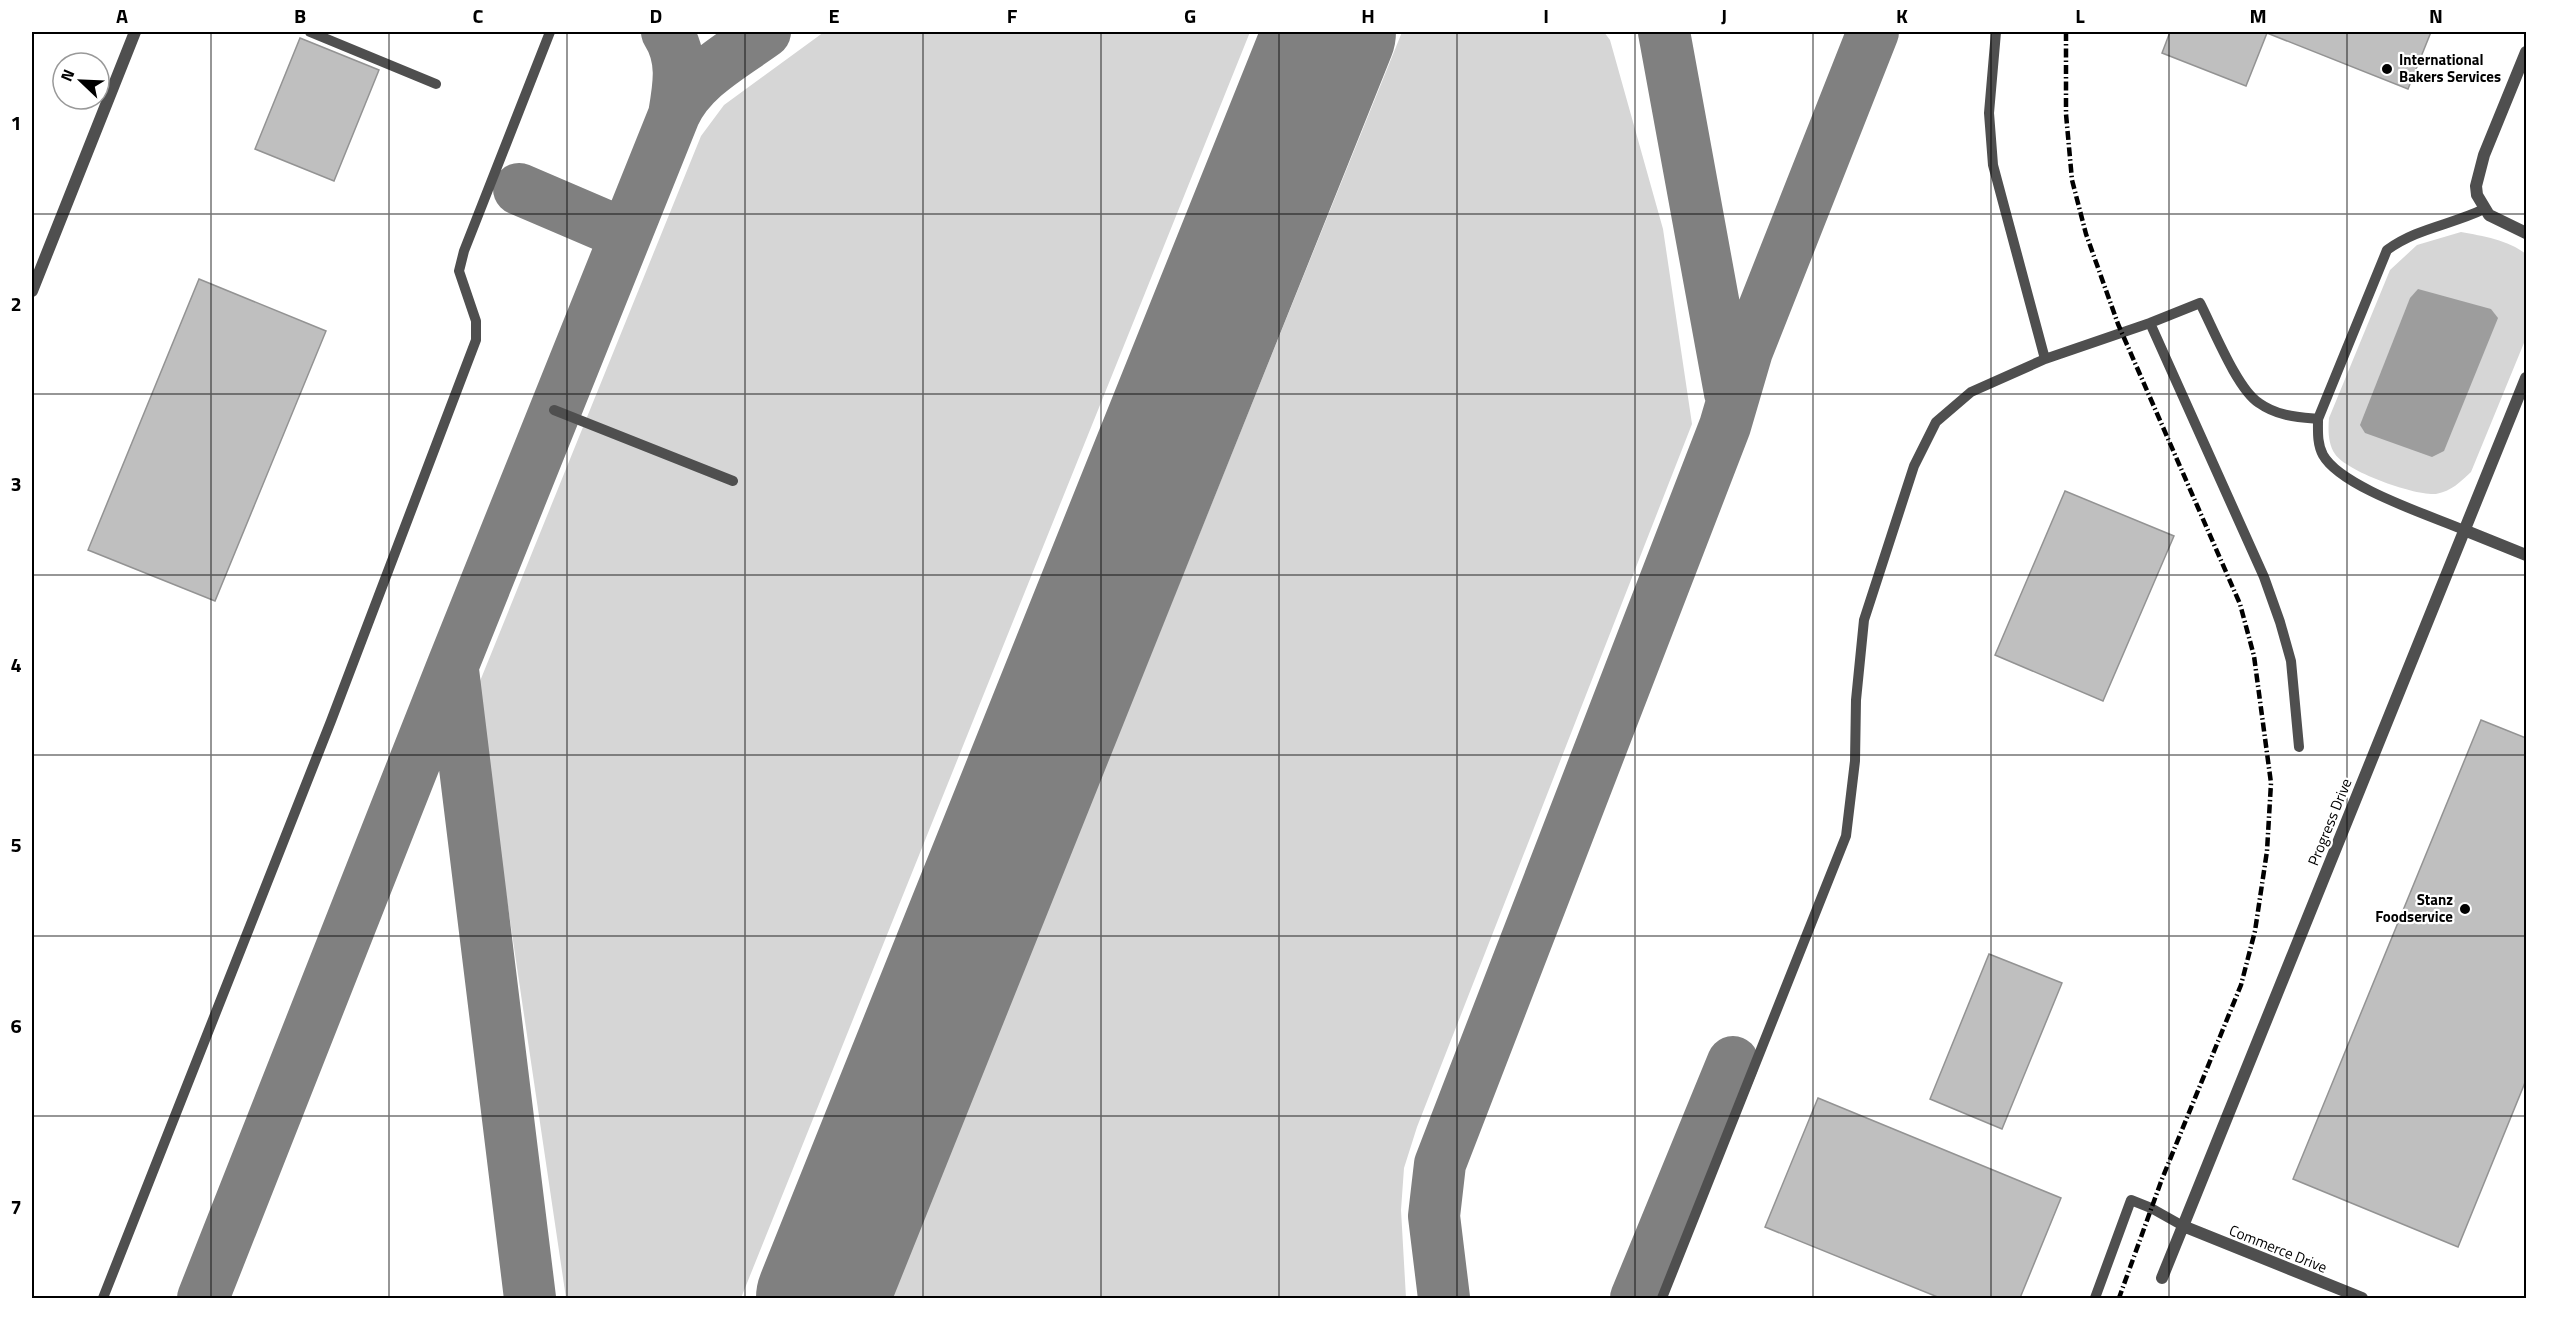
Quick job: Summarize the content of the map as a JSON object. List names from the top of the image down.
{
  "streets": {
    "street": ["Progress Drive", "Commerce Drive"]
  },
  "crossings": [
    ["Progress Drive", "Commerce Drive"]
  ],
  "places": ["International Bakers Services", "Stanz Foodservice"],
  "north": "top left",
  "grid": {
    "columns": [
      "A",
      "B",
      "C",
      "D",
      "E",
      "F",
      "G",
      "H",
      "I",
      "J",
      "K",
      "L",
      "M",
      "N"
    ],
    "rows": [
      "1",
      "2",
      "3",
      "4",
      "5",
      "6",
      "7"
    ]
  }
}
